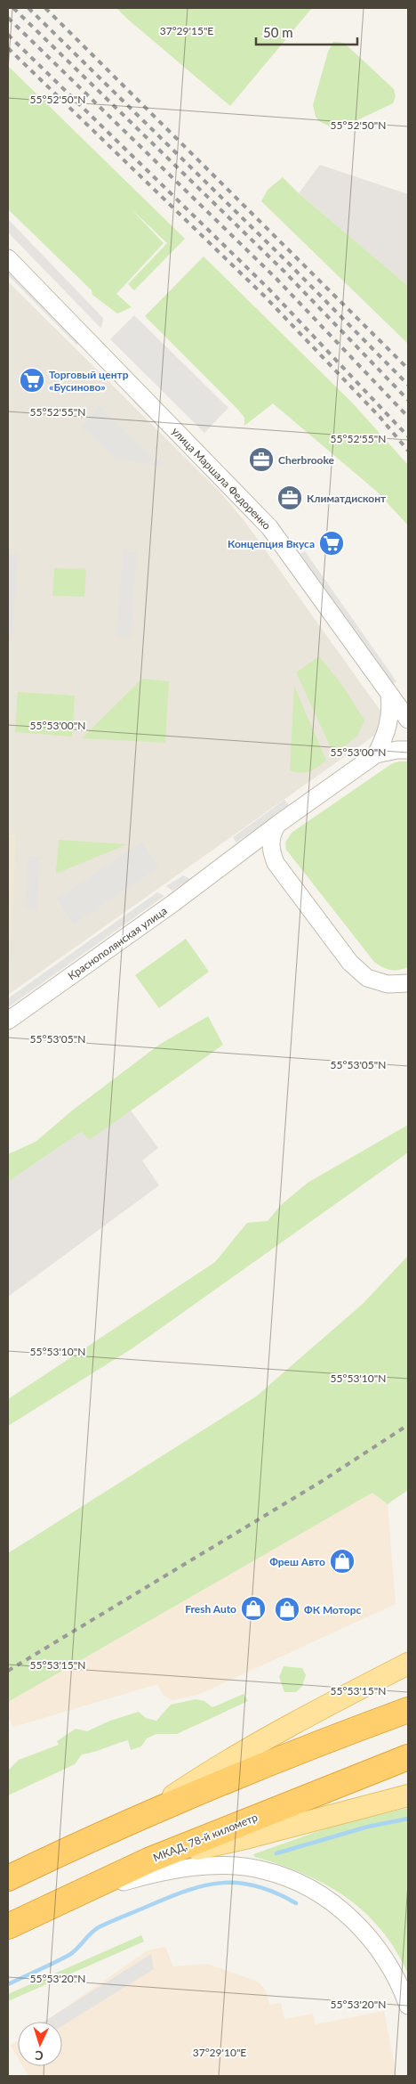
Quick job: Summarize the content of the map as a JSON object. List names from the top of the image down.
{
  "streets": {
    "highway": ["МКАД, 78-й километр"],
    "street": ["улица Маршала Федоренко", "Краснополянская улица"]
  },
  "places": {
    "supermarket": ["Торговый центр «Бусиново»", "Концепция Вкуса"],
    "office": ["Cherbrooke", "Климатдисконт"],
    "shop": ["Фреш Авто", "Fresh Auto", "ФК Моторс"]
  },
  "scale_bar": "50 m",
  "north": "bottom",
  "coordinates": [
    "37°29'15\"E",
    "55°52'50\"N",
    "55°52'55\"N",
    "55°53'00\"N",
    "55°53'05\"N",
    "55°53'10\"N",
    "55°53'15\"N",
    "55°53'20\"N",
    "37°29'10\"E"
  ]
}
